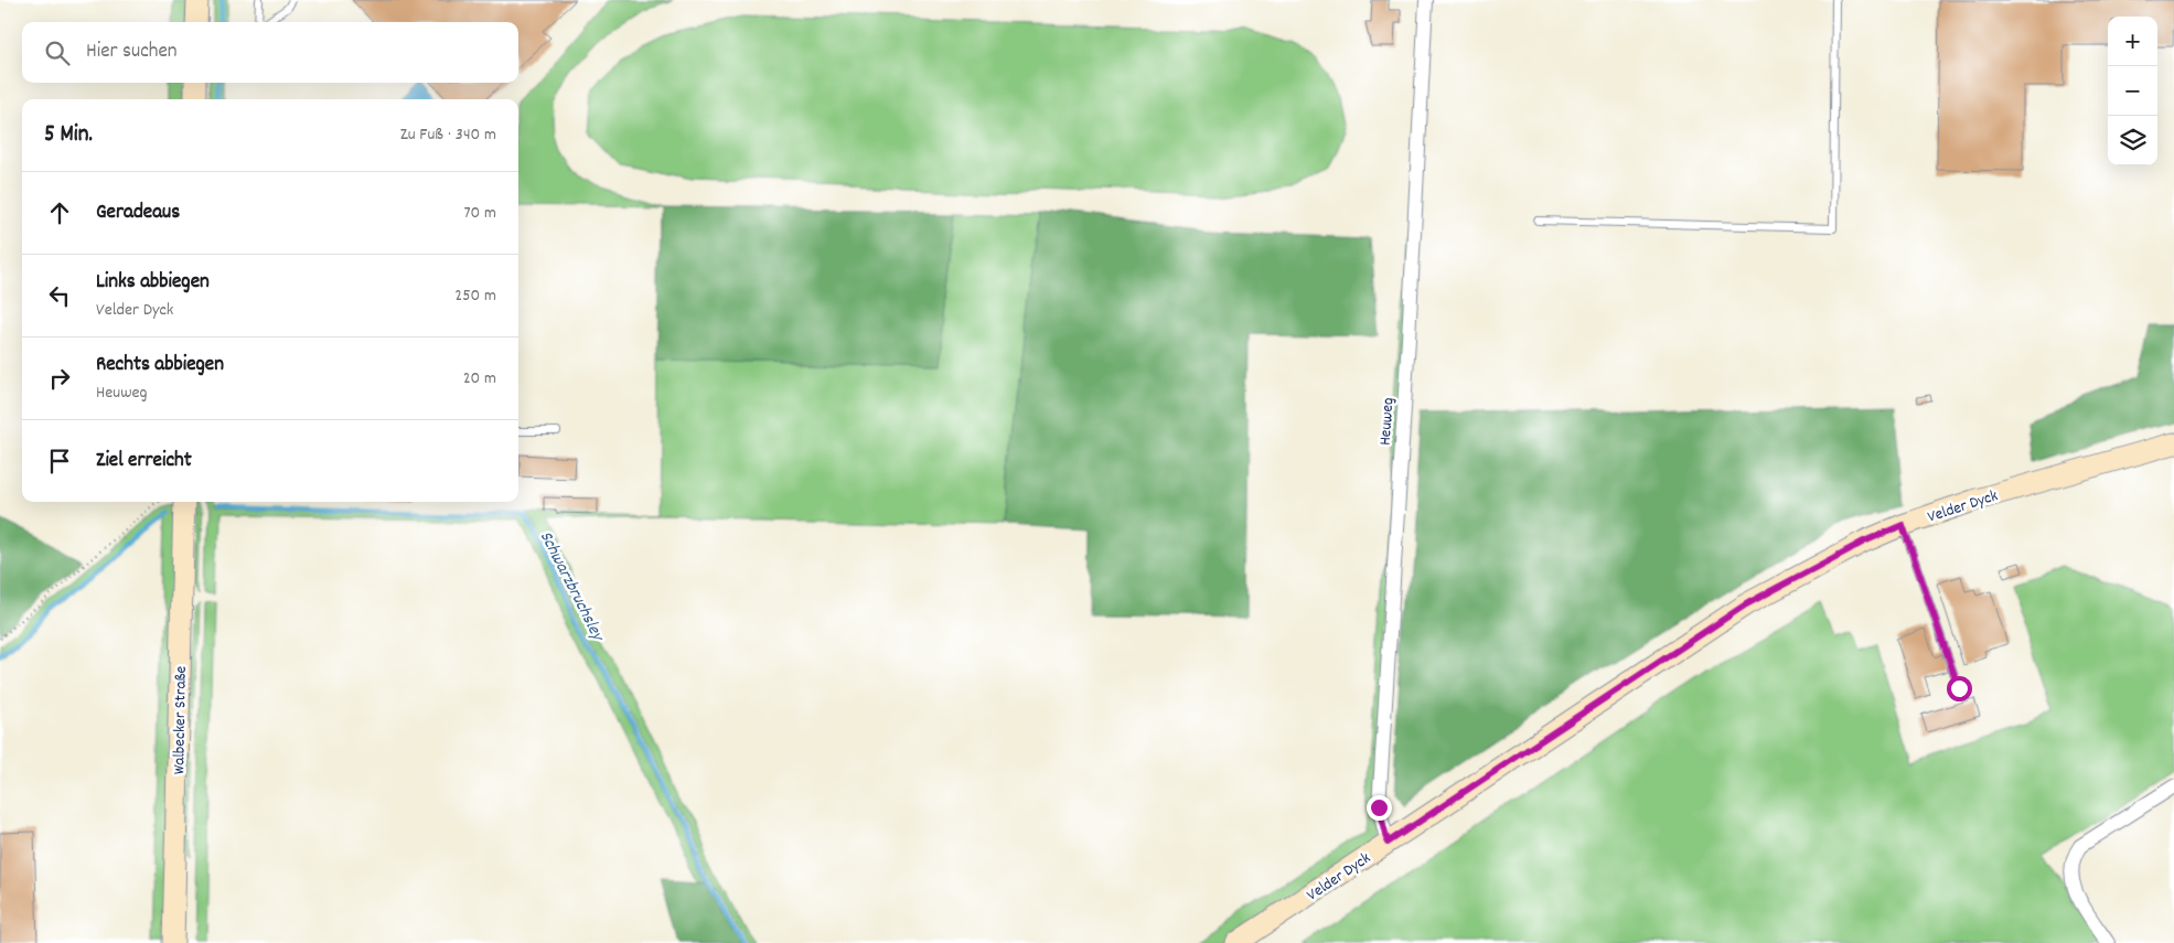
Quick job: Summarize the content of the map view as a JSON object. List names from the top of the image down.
{
  "streets": {
    "main road": ["Velder Dyck", "Walbecker Straße"],
    "street": ["Heuweg"]
  },
  "crossings": [
    ["Heuweg", "Velder Dyck"]
  ],
  "water": ["Schwarzbruchsley"],
  "page": {
    "map_buttons": ["+", "−"],
    "search": "Hier suchen",
    "heading": ["5 Min.", "Zu Fuß · 340 m"],
    "list": [
      ["Geradeaus", "70 m"],
      ["Links abbiegen", "Velder Dyck", "250 m"],
      ["Rechts abbiegen", "Heuweg", "20 m"],
      "Ziel erreicht"
    ]
  }
}
